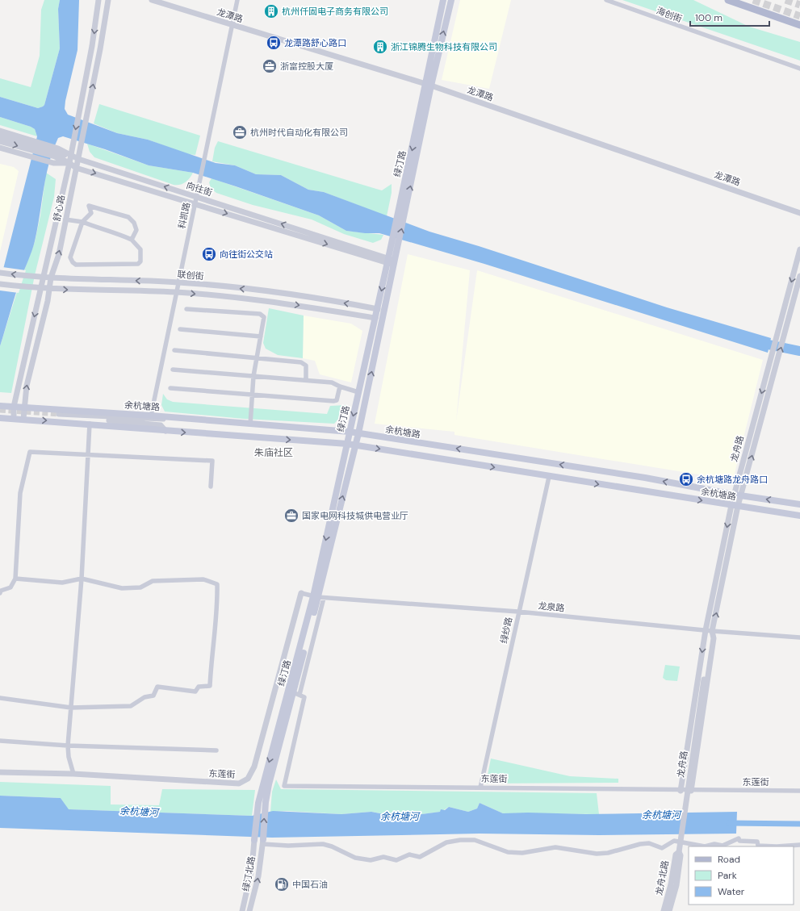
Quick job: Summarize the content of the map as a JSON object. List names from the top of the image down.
{
  "streets": {
    "main road": ["绿汀路", "余杭塘路"],
    "street": [
      "海创街",
      "龙潭路",
      "向往街",
      "舒心路",
      "科凯路",
      "联创街",
      "龙舟路",
      "龙泉路",
      "绿纱路",
      "东莲街",
      "绿汀北路",
      "龙舟北路"
    ]
  },
  "crossings": [
    ["龙潭路", "绿汀路"],
    ["龙潭路", "科凯路"],
    ["绿汀路", "向往街"],
    ["绿汀路", "联创街"],
    ["绿汀路", "余杭塘路"],
    ["绿汀路", "龙泉路"],
    ["绿汀路", "东莲街"],
    ["绿汀路", "绿汀北路"],
    ["向往街", "舒心路"],
    ["向往街", "科凯路"],
    ["舒心路", "联创街"],
    ["舒心路", "余杭塘路"],
    ["科凯路", "联创街"],
    ["科凯路", "余杭塘路"],
    ["余杭塘路", "龙舟路"],
    ["余杭塘路", "绿纱路"],
    ["龙舟路", "龙泉路"],
    ["龙舟路", "东莲街"],
    ["龙舟路", "龙舟北路"],
    ["龙泉路", "绿纱路"],
    ["龙泉路", "东莲街"],
    ["绿纱路", "东莲街"]
  ],
  "districts": ["朱庙社区"],
  "water": ["余杭塘河"],
  "places": {
    "building": ["杭州仟固电子商务有限公司", "浙江锦腾生物科技有限公司"],
    "bus stop": ["龙潭路舒心路口", "向往街公交站", "余杭塘路龙舟路口"],
    "office": ["浙富控股大厦", "杭州时代自动化有限公司", "国家电网科技城供电营业厅"],
    "fuel station": ["中国石油"]
  },
  "legend": ["Road", "Park", "Water"],
  "scale_bar": "100 m"
}
